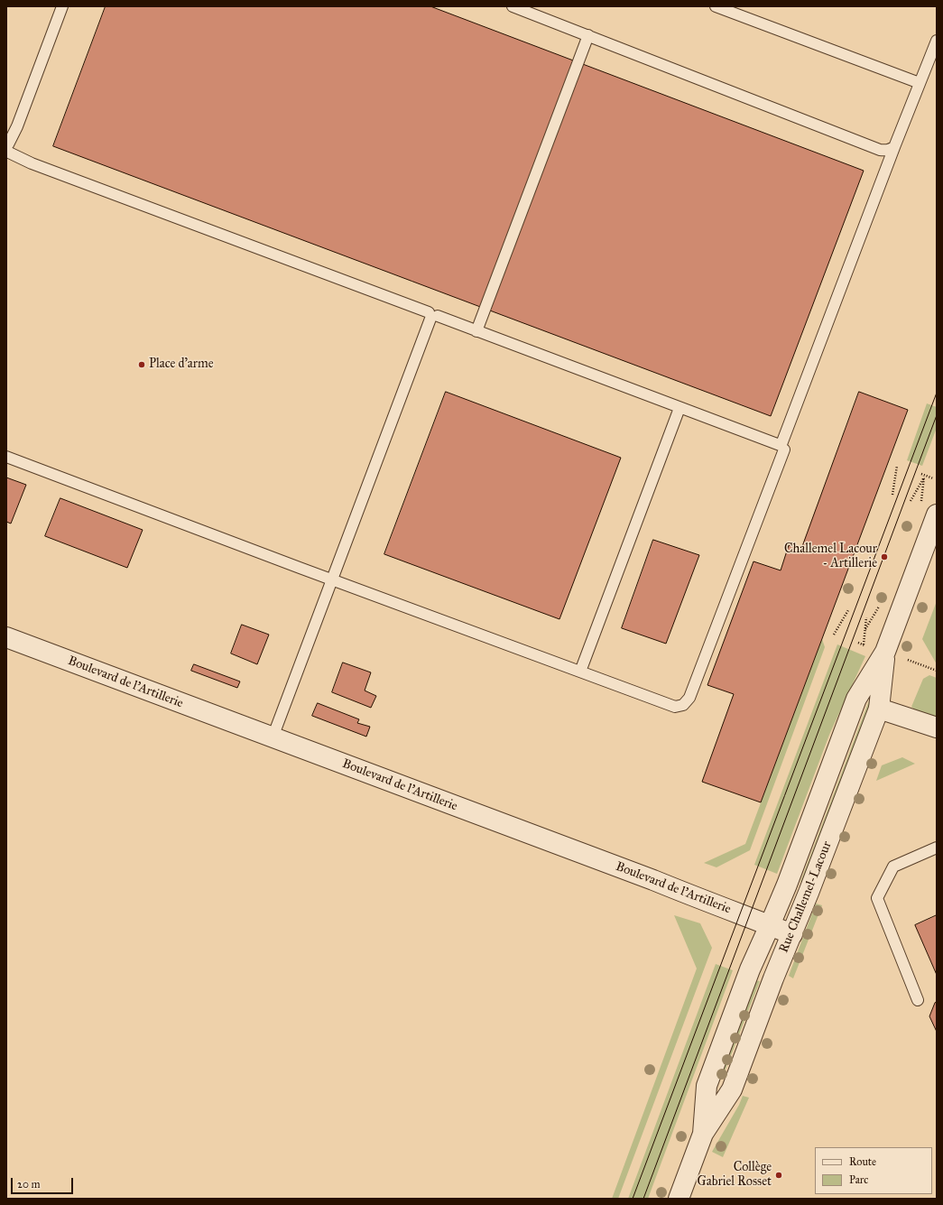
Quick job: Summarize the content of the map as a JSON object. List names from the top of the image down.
{
  "streets": {
    "street": ["Boulevard de l'Artillerie", "Rue Challemel-Lacour"]
  },
  "crossings": [
    ["Boulevard de l'Artillerie", "Rue Challemel-Lacour"]
  ],
  "places": ["Place d'arme", "Challemel Lacour - Artillerie", "Collège Gabriel Rosset"],
  "legend": ["Route", "Parc"],
  "scale_bar": "20 m"
}
